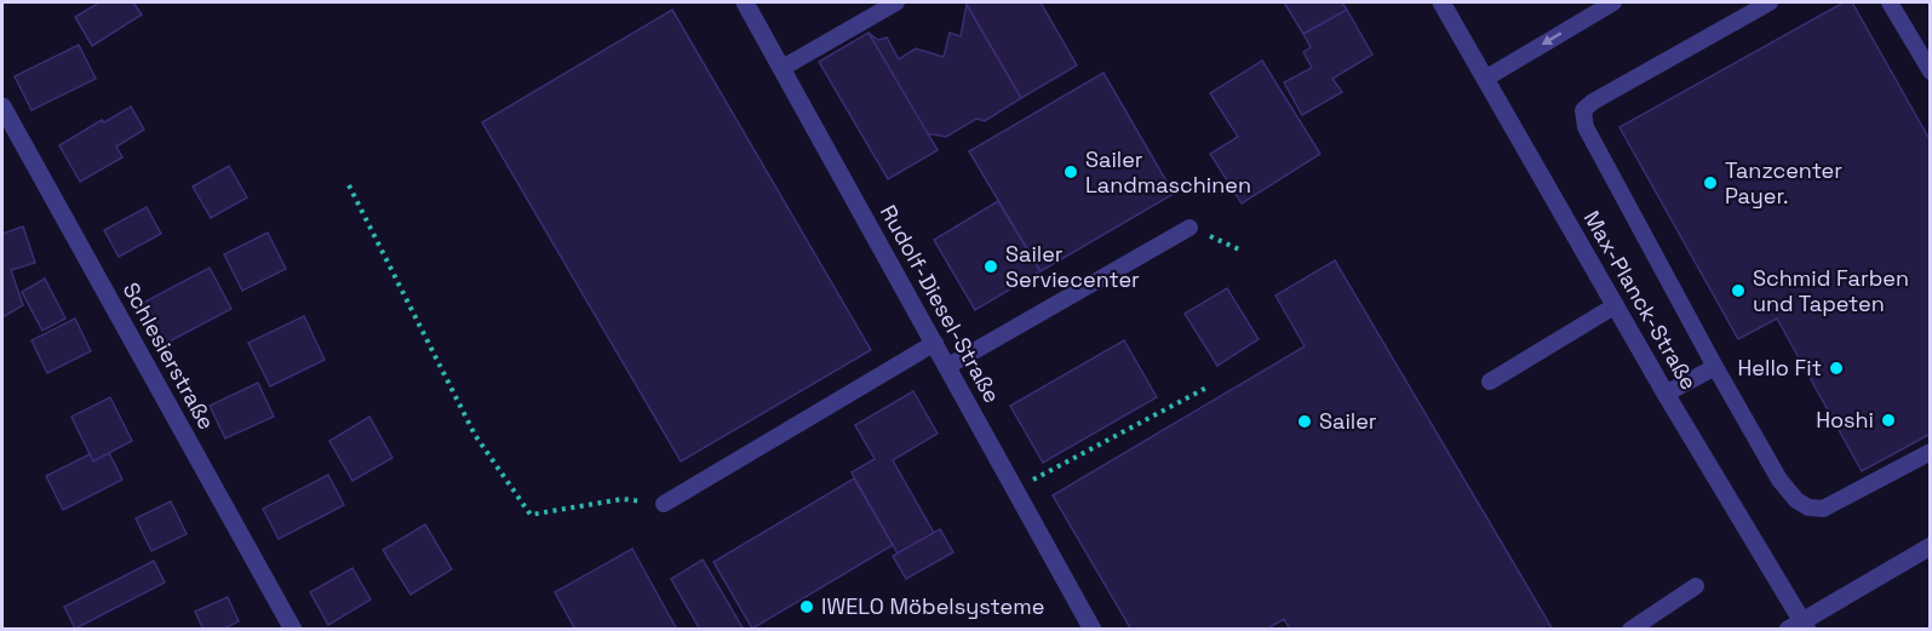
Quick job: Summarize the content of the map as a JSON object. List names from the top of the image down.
{
  "streets": {
    "street": ["Max-Planck-Straße", "Rudolf-Diesel-Straße", "Schlesierstraße"]
  },
  "places": [
    "Sailer Landmaschinen",
    "Tanzcenter Payer.",
    "Sailer Serviecenter",
    "Schmid Farben und Tapeten",
    "Hello Fit",
    "Hoshi",
    "Sailer",
    "IWELO Möbelsysteme"
  ]
}
